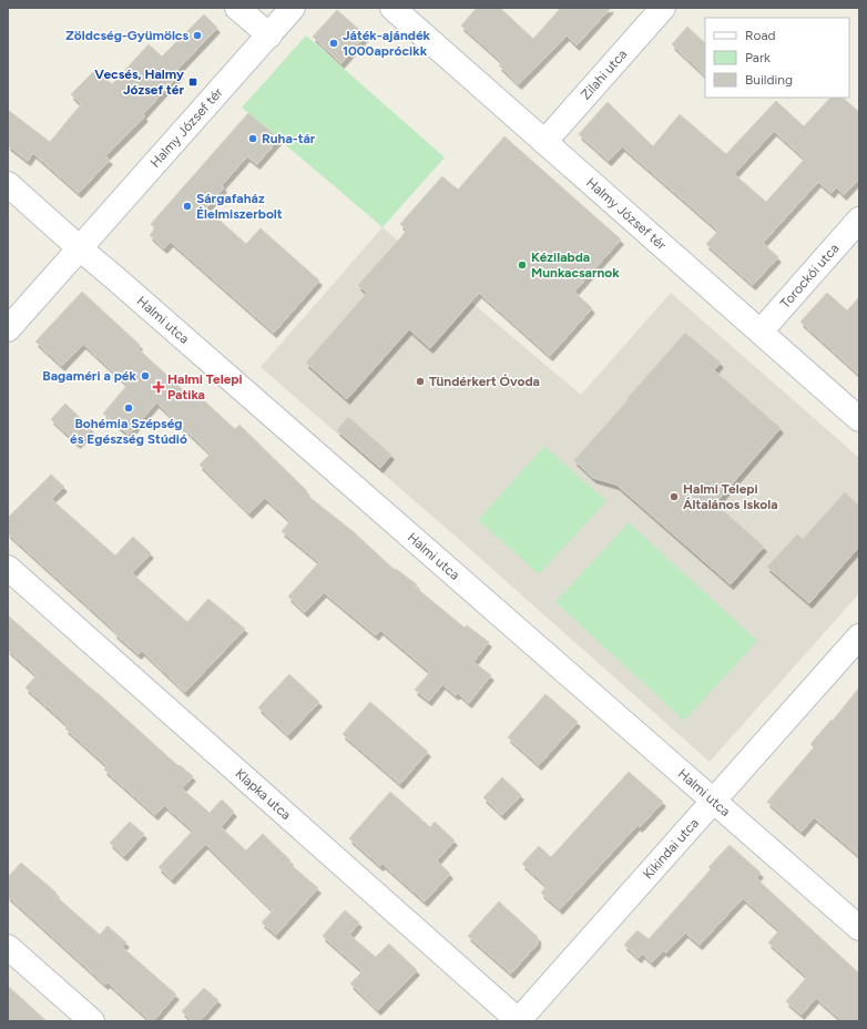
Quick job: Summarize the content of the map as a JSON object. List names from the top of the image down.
{
  "streets": {
    "street": [
      "Zilahi utca",
      "Halmy József tér",
      "Torockói utca",
      "Halmi utca",
      "Klapka utca",
      "Kikindai utca"
    ]
  },
  "crossings": [
    ["Zilahi utca", "Halmy József tér"],
    ["Halmy József tér", "Torockói utca"],
    ["Halmy József tér", "Halmi utca"],
    ["Halmi utca", "Kikindai utca"],
    ["Klapka utca", "Kikindai utca"]
  ],
  "places": {
    "other": [
      "Zöldcség-Gyümölcs",
      "Játék-ajándék 1000aprócikk",
      "Ruha-tár",
      "Sárgafaház Élelmiszerbolt",
      "Kézilabda Munkacsarnok",
      "Bagaméri a pék",
      "Tündérkert Óvoda",
      "Bohémia Szépség és Egészség Stúdió",
      "Halmi Telepi Általános Iskola"
    ],
    "transit": ["Vecsés, Halmy József tér"],
    "health": ["Halmi Telepi Patika"]
  },
  "legend": ["Road", "Park", "Building"]
}
